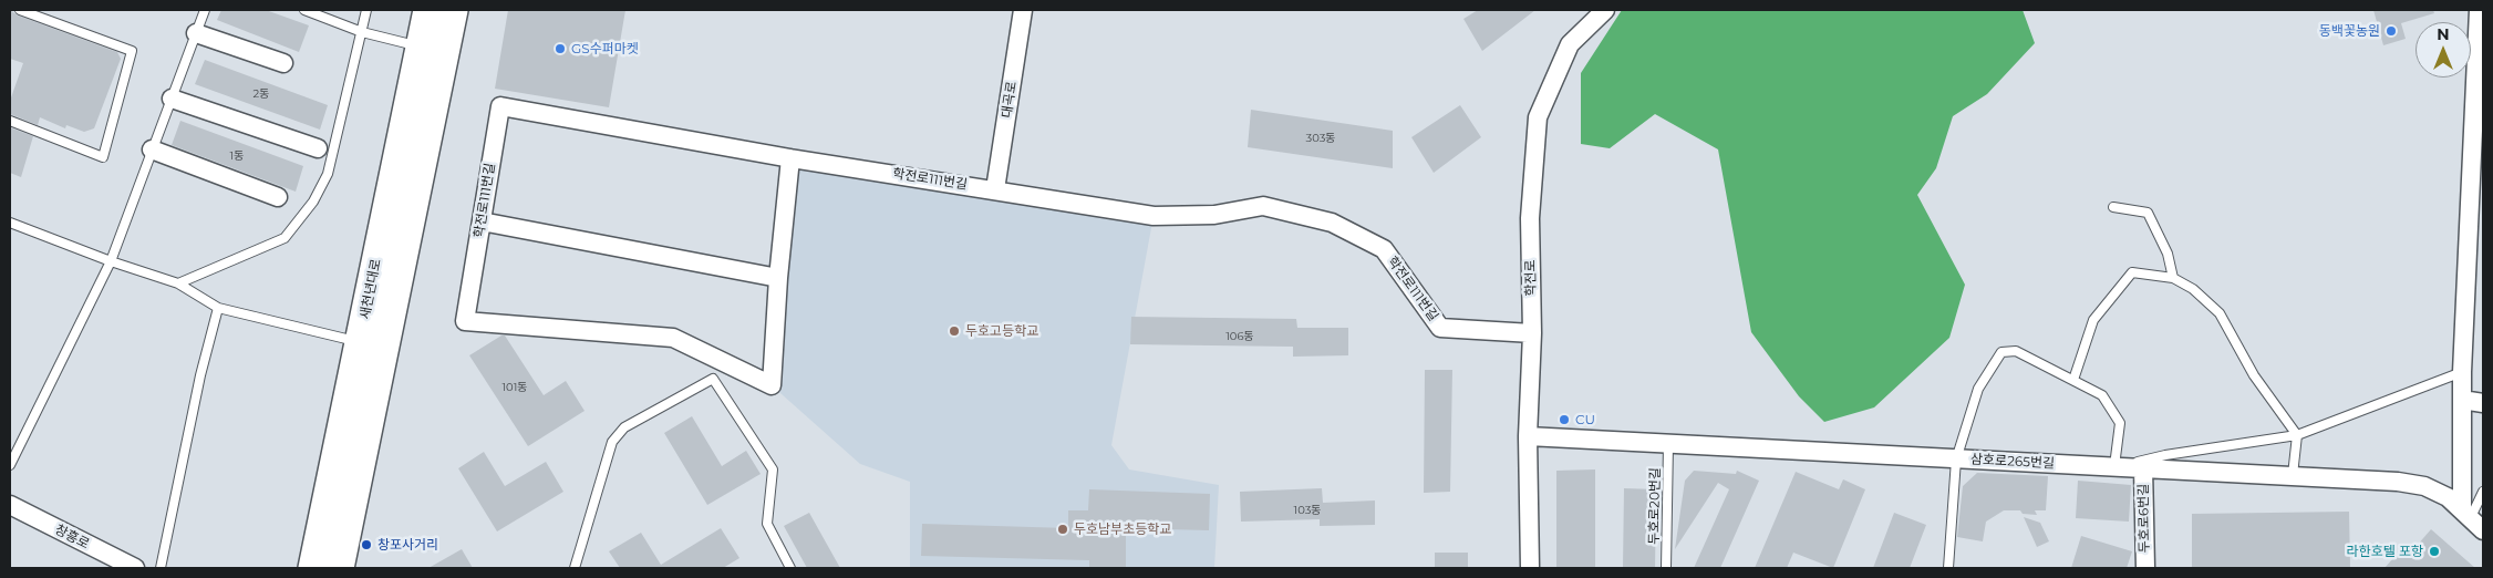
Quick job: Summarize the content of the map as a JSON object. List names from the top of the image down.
{
  "streets": {
    "main road": ["새천년대로"],
    "street": [
      "대곡로",
      "학전로111번길",
      "학전로",
      "삼호로265번길",
      "두호로6번길",
      "창흥로"
    ],
    "lane": ["두호로20번길"]
  },
  "crossings": [
    ["대곡로", "학전로111번길"],
    ["학전로111번길", "학전로"],
    ["학전로", "삼호로265번길"],
    ["삼호로265번길", "두호로20번길"],
    ["삼호로265번길", "두호로6번길"]
  ],
  "places": [
    "동백꽃농원",
    "GS수퍼마켓",
    "두호고등학교",
    "CU",
    "두호남부초등학교",
    "창포사거리",
    "라한호텔 포항"
  ],
  "house_numbers": [
    "2동",
    "303동",
    "1동",
    "106동",
    "101동",
    "103동"
  ],
  "north": "top"
}
